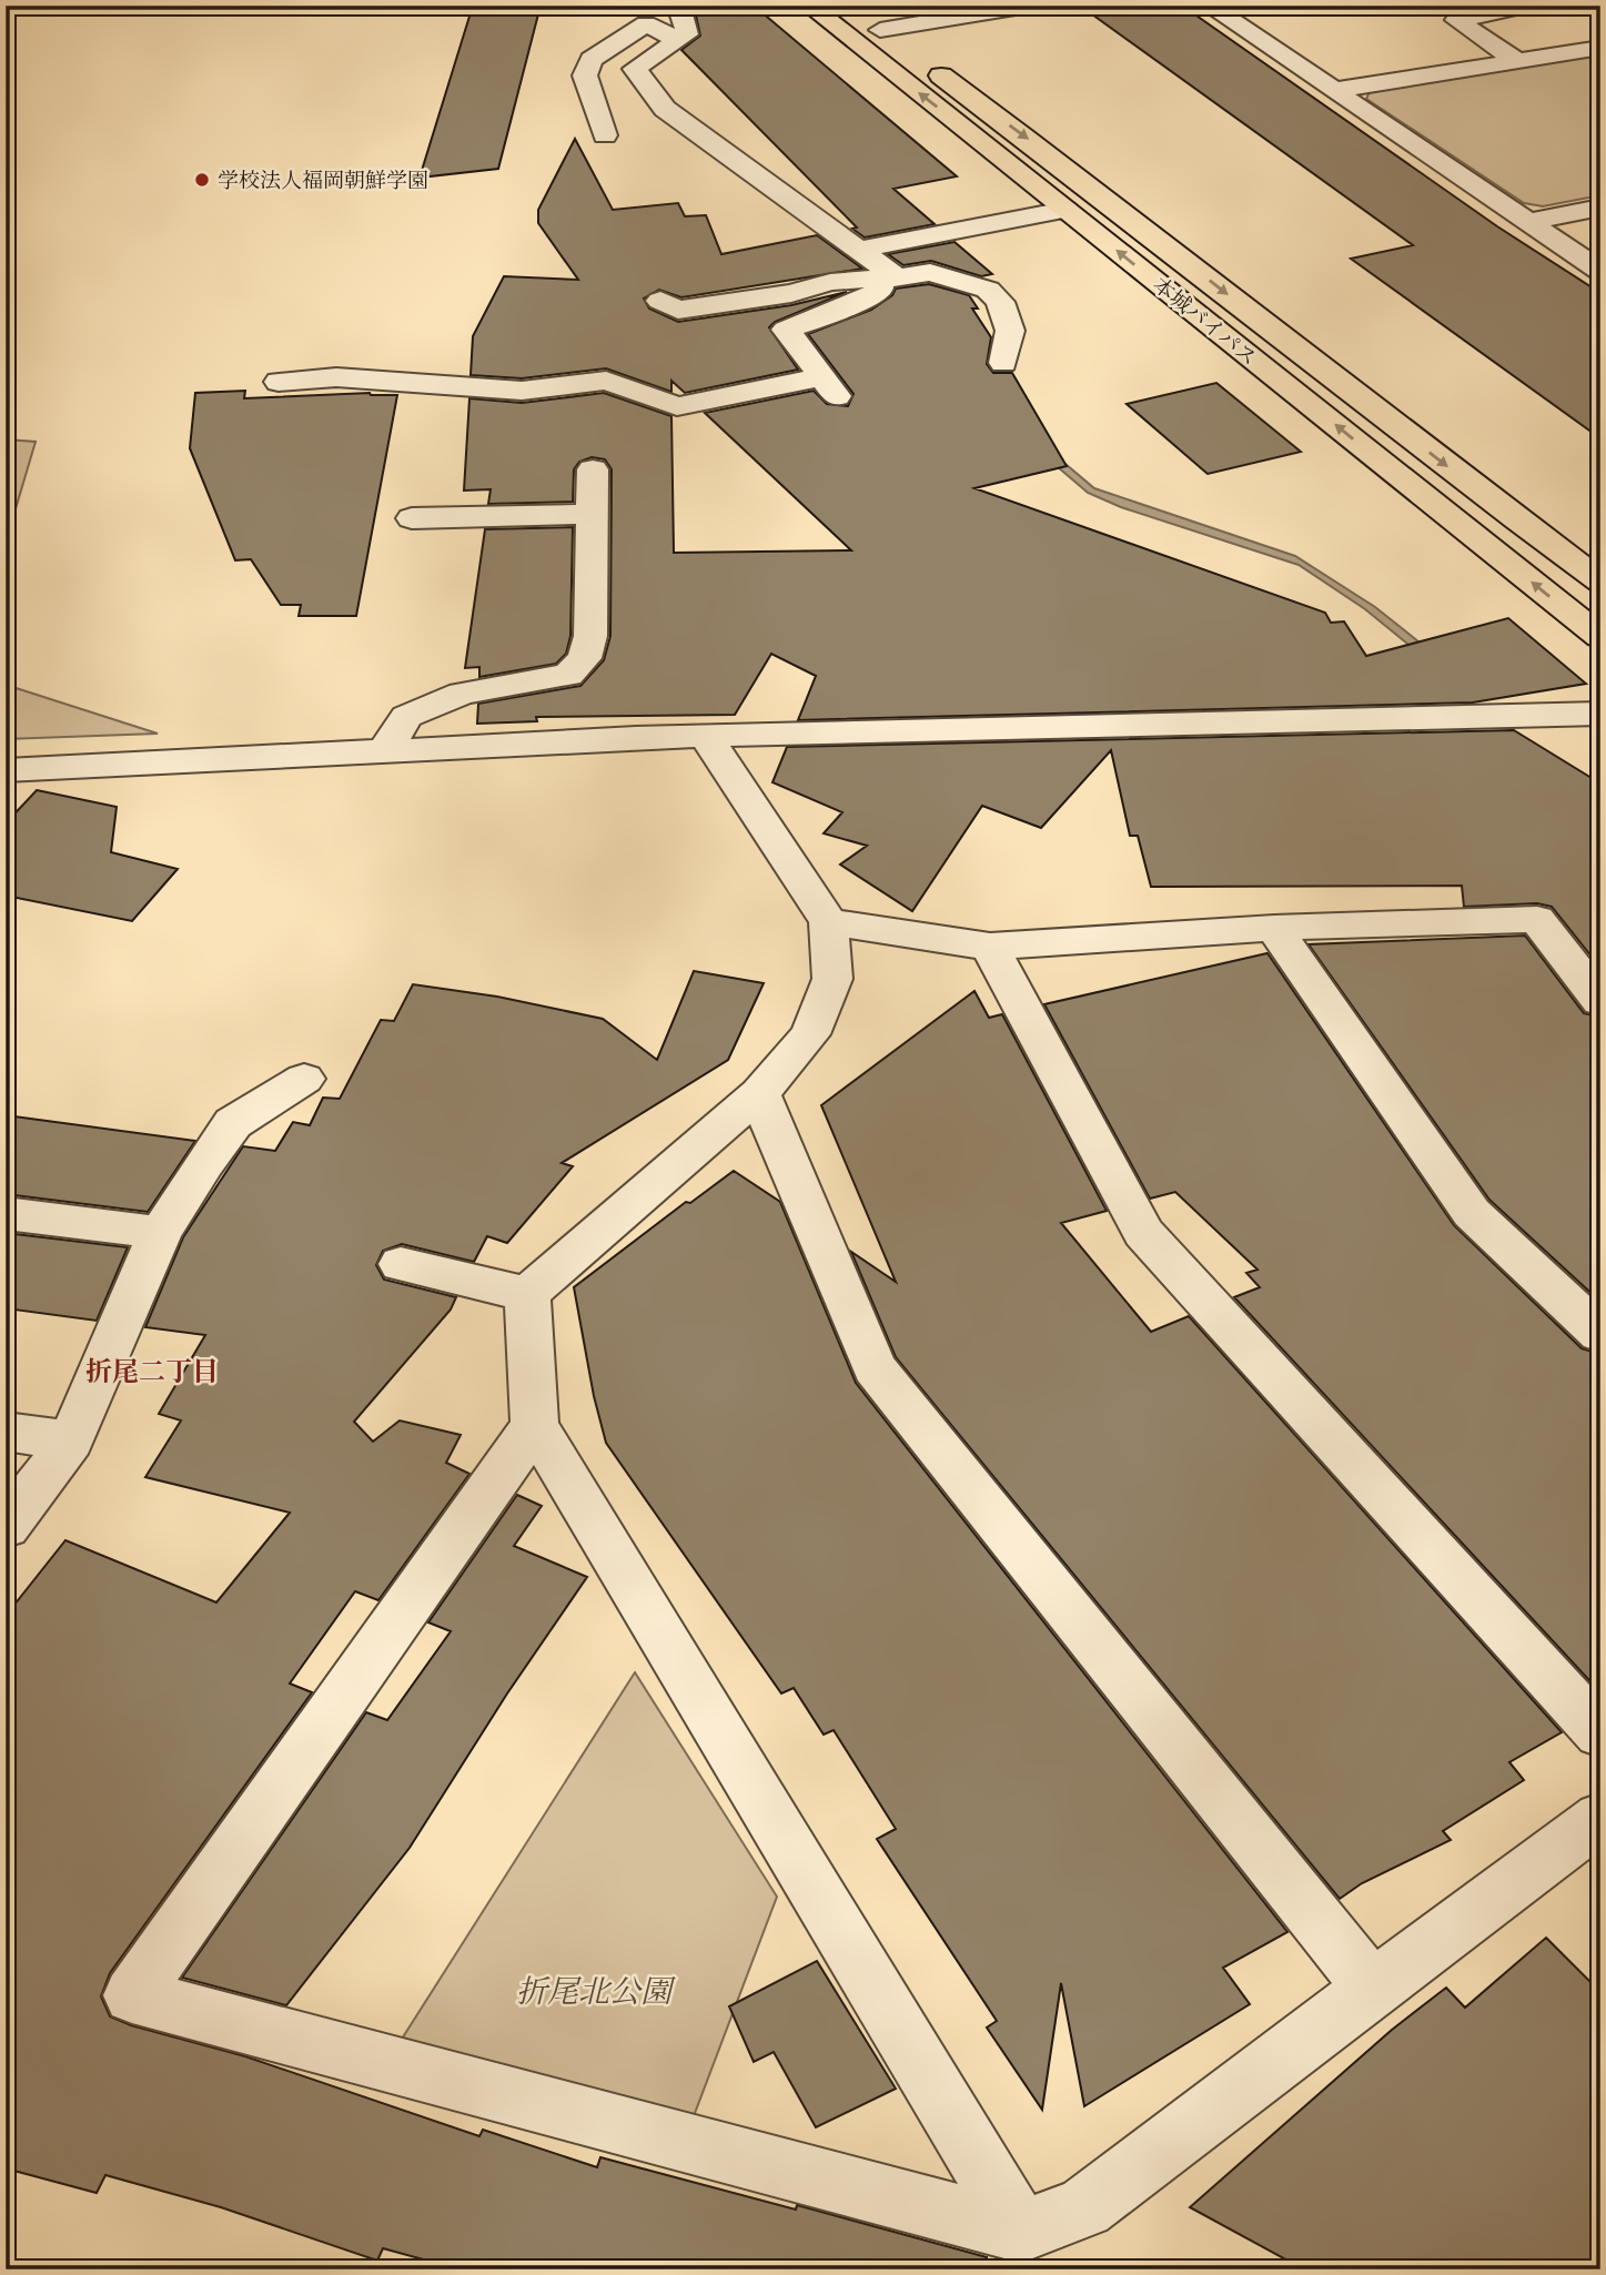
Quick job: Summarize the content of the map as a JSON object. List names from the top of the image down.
{
  "streets": {
    "highway": ["本城バイパス"]
  },
  "districts": ["折尾二丁目"],
  "parks": ["折尾北公園"],
  "places": ["学校法人福岡朝鮮学園"]
}
